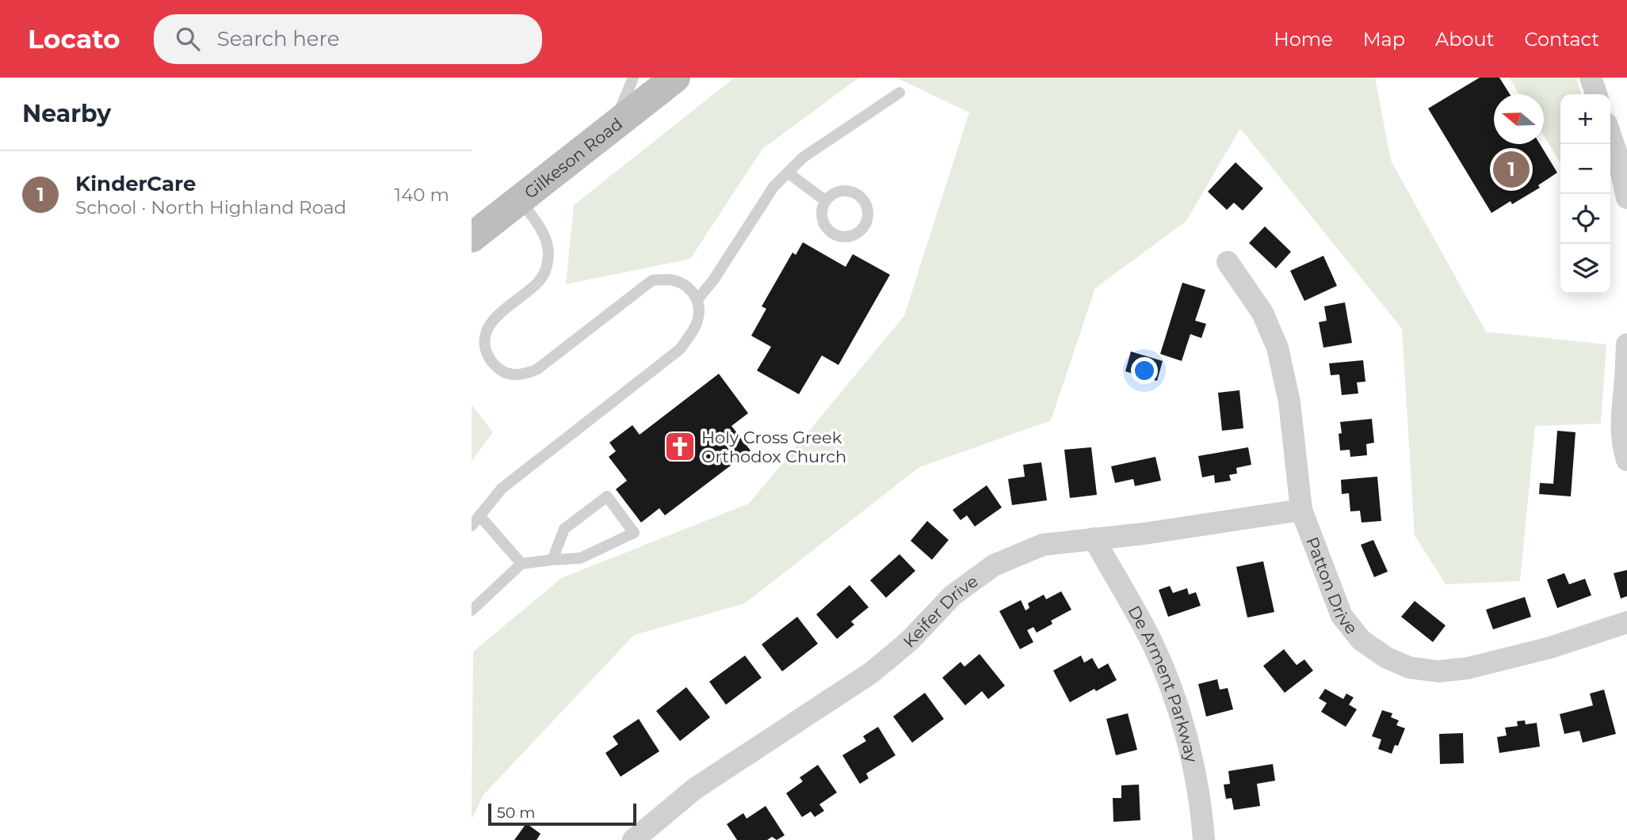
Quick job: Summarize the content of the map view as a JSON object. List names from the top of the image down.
{
  "streets": {
    "street": [
      "Gilkeson Road",
      "Patton Drive",
      "Keifer Drive",
      "De Arment Parkway"
    ]
  },
  "crossings": [
    ["Patton Drive", "Keifer Drive"],
    ["Keifer Drive", "De Arment Parkway"]
  ],
  "places": {
    "church": ["Holy Cross Greek Orthodox Church"]
  },
  "scale_bar": "50 m",
  "north": "left",
  "page": {
    "header": "Locato",
    "search": "Search here",
    "nav": [
      "Home",
      "Map",
      "About",
      "Contact"
    ],
    "heading": "Nearby",
    "map_buttons": ["+", "−"],
    "pins": "1",
    "list": [
      {
        "mark": "1",
        "name": "KinderCare",
        "note": "School · North Highland Road",
        "value": "140 m"
      }
    ],
    "scale": "50 m"
  }
}
